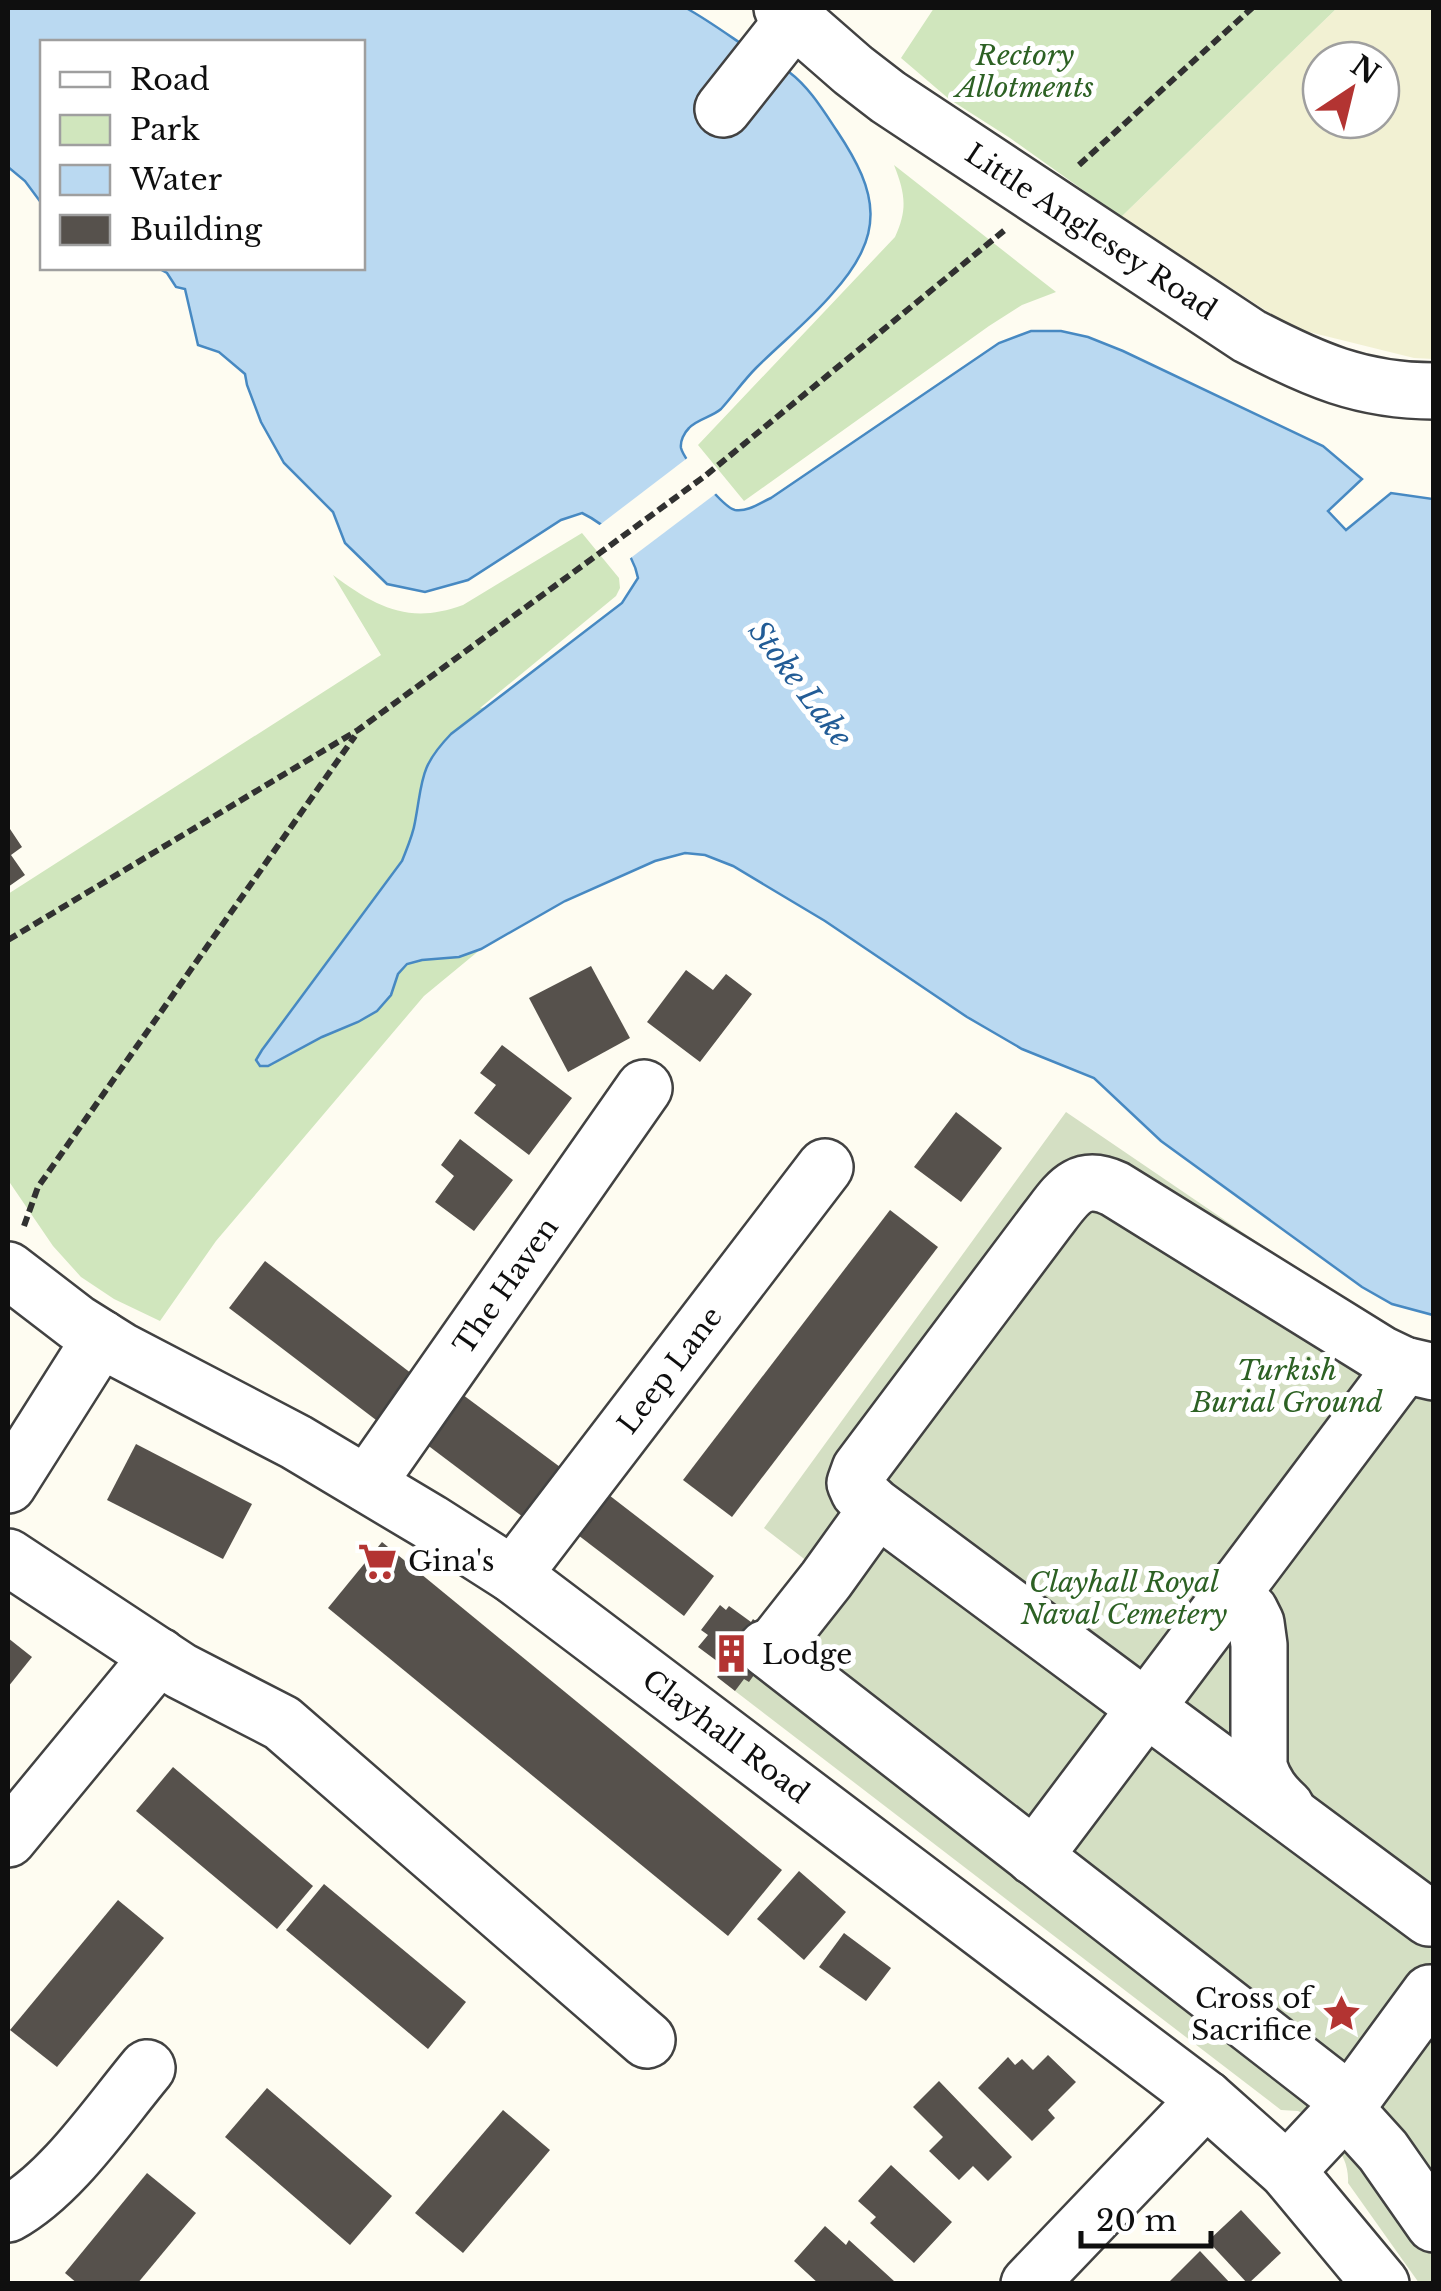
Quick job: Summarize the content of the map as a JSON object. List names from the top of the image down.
{
  "streets": {
    "street": [
      "Little Anglesey Road",
      "The Haven",
      "Leep Lane",
      "Clayhall Road"
    ]
  },
  "crossings": [
    ["The Haven", "Clayhall Road"],
    ["Leep Lane", "Clayhall Road"]
  ],
  "water": ["Stoke Lake"],
  "parks": ["Rectory Allotments", "Turkish Burial Ground", "Clayhall Royal Naval Cemetery"],
  "places": {
    "supermarket": ["Gina's"],
    "building": ["Lodge"],
    "place": ["Cross of Sacrifice"]
  },
  "legend": [
    "Road",
    "Park",
    "Water",
    "Building"
  ],
  "scale_bar": "20 m",
  "north": "top right"
}
